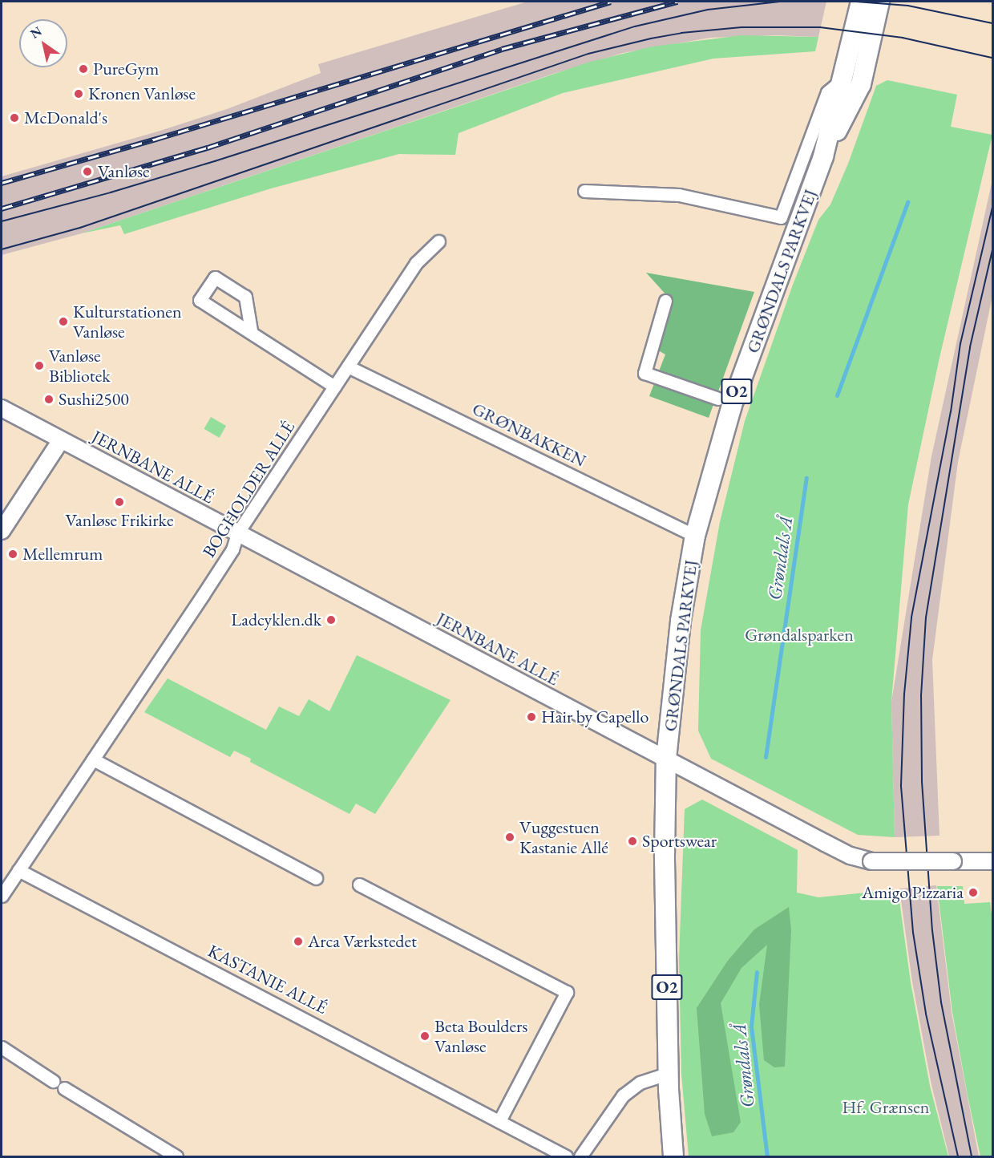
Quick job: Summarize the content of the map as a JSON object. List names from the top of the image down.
{
  "streets": {
    "main road": ["GRØNDALS PARKVEJ", "O2"],
    "street": [
      "GRØNBAKKEN",
      "JERNBANE ALLÉ",
      "BOGHOLDER ALLÉ",
      "KASTANIE ALLÉ"
    ]
  },
  "crossings": [
    ["GRØNDALS PARKVEJ", "GRØNBAKKEN"],
    ["GRØNDALS PARKVEJ", "JERNBANE ALLÉ"],
    ["GRØNBAKKEN", "BOGHOLDER ALLÉ"],
    ["JERNBANE ALLÉ", "BOGHOLDER ALLÉ"],
    ["BOGHOLDER ALLÉ", "KASTANIE ALLÉ"]
  ],
  "water": ["Grøndals Å"],
  "parks": ["Grøndalsparken", "Hf. Grænsen"],
  "places": [
    "PureGym",
    "Kronen Vanløse",
    "McDonald's",
    "Vanløse",
    "Kulturstationen Vanløse",
    "Vanløse Bibliotek",
    "Sushi2500",
    "Vanløse Frikirke",
    "Mellemrum",
    "Ladcyklen.dk",
    "Hair by Capello",
    "Vuggestuen Kastanie Allé",
    "Sportswear",
    "Amigo Pizzaria",
    "Arca Værkstedet",
    "Beta Boulders Vanløse"
  ],
  "north": "top left"
}
